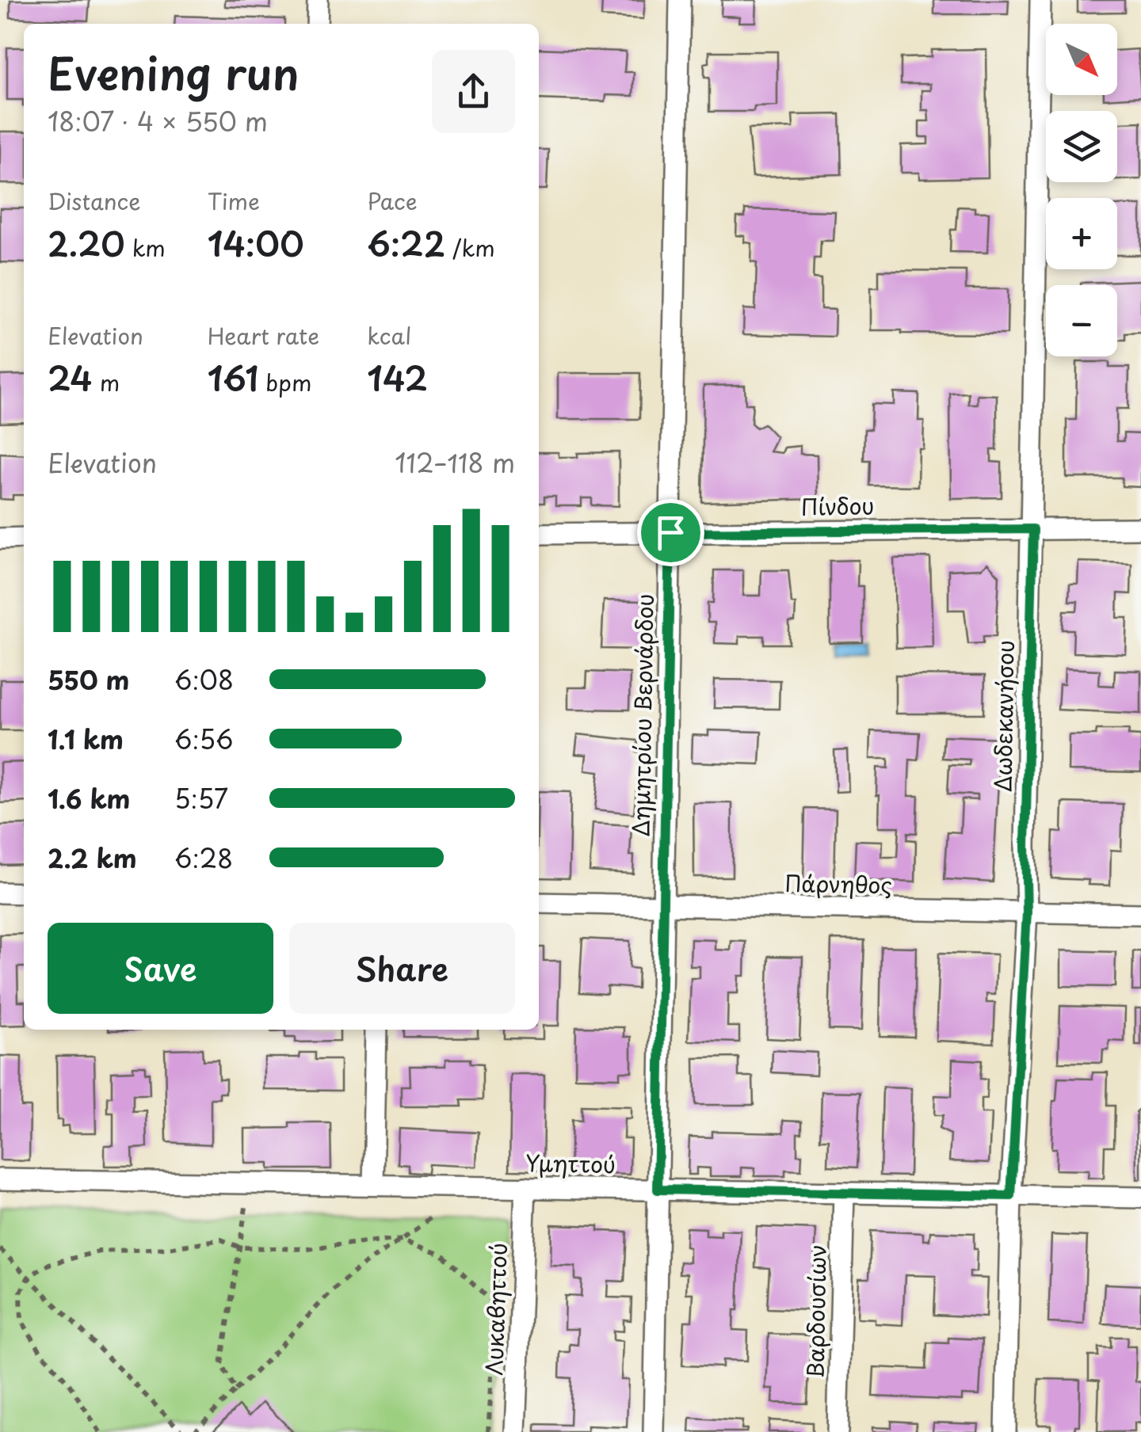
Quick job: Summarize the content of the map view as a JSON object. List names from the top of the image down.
{
  "streets": {
    "street": [
      "Πίνδου",
      "Δημητρίου Βερνάρδου",
      "Δωδεκανήσου",
      "Πάρνηθος",
      "Υμηττού",
      "Λυκαβηττού",
      "Βαρδουσίων"
    ]
  },
  "crossings": [
    ["Πίνδου", "Δημητρίου Βερνάρδου"],
    ["Πίνδου", "Δωδεκανήσου"],
    ["Δημητρίου Βερνάρδου", "Πάρνηθος"],
    ["Δημητρίου Βερνάρδου", "Υμηττού"],
    ["Δωδεκανήσου", "Πάρνηθος"],
    ["Δωδεκανήσου", "Υμηττού"],
    ["Υμηττού", "Λυκαβηττού"],
    ["Υμηττού", "Βαρδουσίων"]
  ],
  "north": "bottom right",
  "page": {
    "map_buttons": ["+", "−"],
    "heading": ["Evening run", "18:07 · 4 × 550 m"],
    "stats": [
      ["Distance", "2.20 km"],
      ["Time", "14:00"],
      ["Pace", "6:22 /km"],
      ["Elevation", "24 m"],
      ["Heart rate", "161 bpm"],
      ["kcal", "142"]
    ],
    "chart": ["Elevation", "112–118 m"],
    "list": [
      {
        "name": "550 m",
        "note": "6:08"
      },
      {
        "name": "1.1 km",
        "note": "6:56"
      },
      {
        "name": "1.6 km",
        "note": "5:57"
      },
      {
        "name": "2.2 km",
        "note": "6:28"
      }
    ],
    "buttons": ["Save", "Share"]
  }
}
